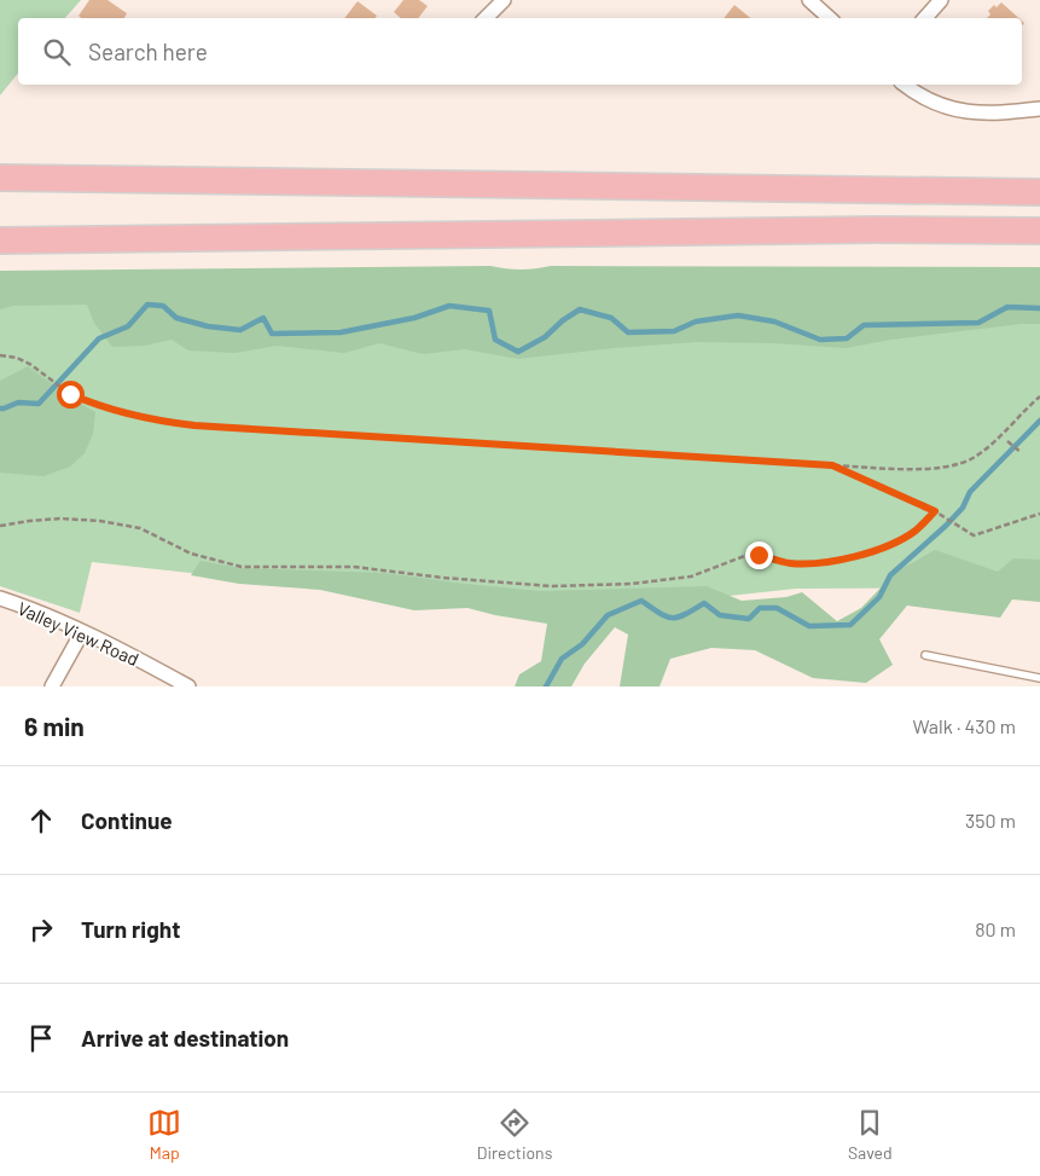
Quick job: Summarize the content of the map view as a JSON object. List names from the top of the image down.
{
  "streets": {
    "street": ["Valley View Road"]
  },
  "page": {
    "search": "Search here",
    "heading": ["6 min", "Walk · 430 m"],
    "list": [
      ["Continue", "350 m"],
      ["Turn right", "80 m"],
      "Arrive at destination"
    ],
    "nav": ["Map", "Directions", "Saved"]
  }
}
